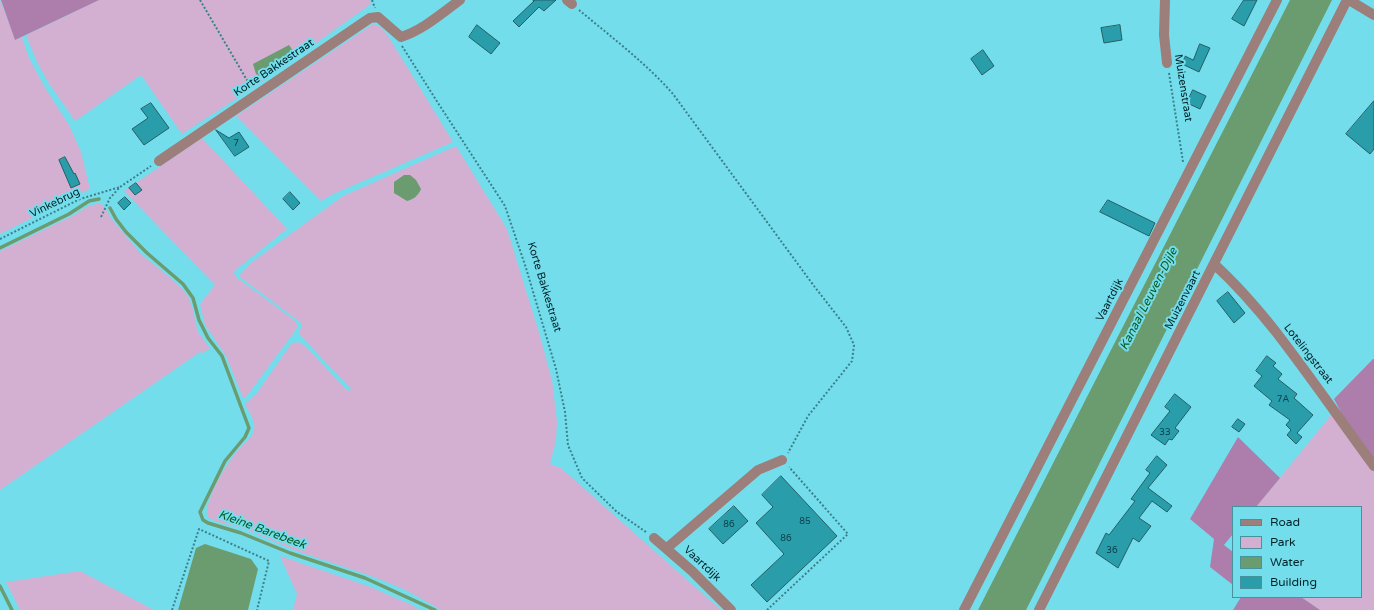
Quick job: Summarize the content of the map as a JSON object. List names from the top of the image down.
{
  "streets": {
    "street": [
      "Korte Bakkestraat",
      "Muizenstraat",
      "Vaartdijk",
      "Muizenvaart",
      "Lotelingstraat"
    ],
    "path": ["Vinkebrug"]
  },
  "crossings": [
    ["Korte Bakkestraat", "Vaartdijk"],
    ["Muizenstraat", "Vaartdijk"],
    ["Muizenvaart", "Lotelingstraat"]
  ],
  "water": ["Kanaal Leuven-Dijle", "Kleine Barebeek"],
  "house_numbers": [
    "7",
    "7A",
    "33",
    "85",
    "86",
    "86",
    "36"
  ],
  "legend": [
    "Road",
    "Park",
    "Water",
    "Building"
  ]
}
